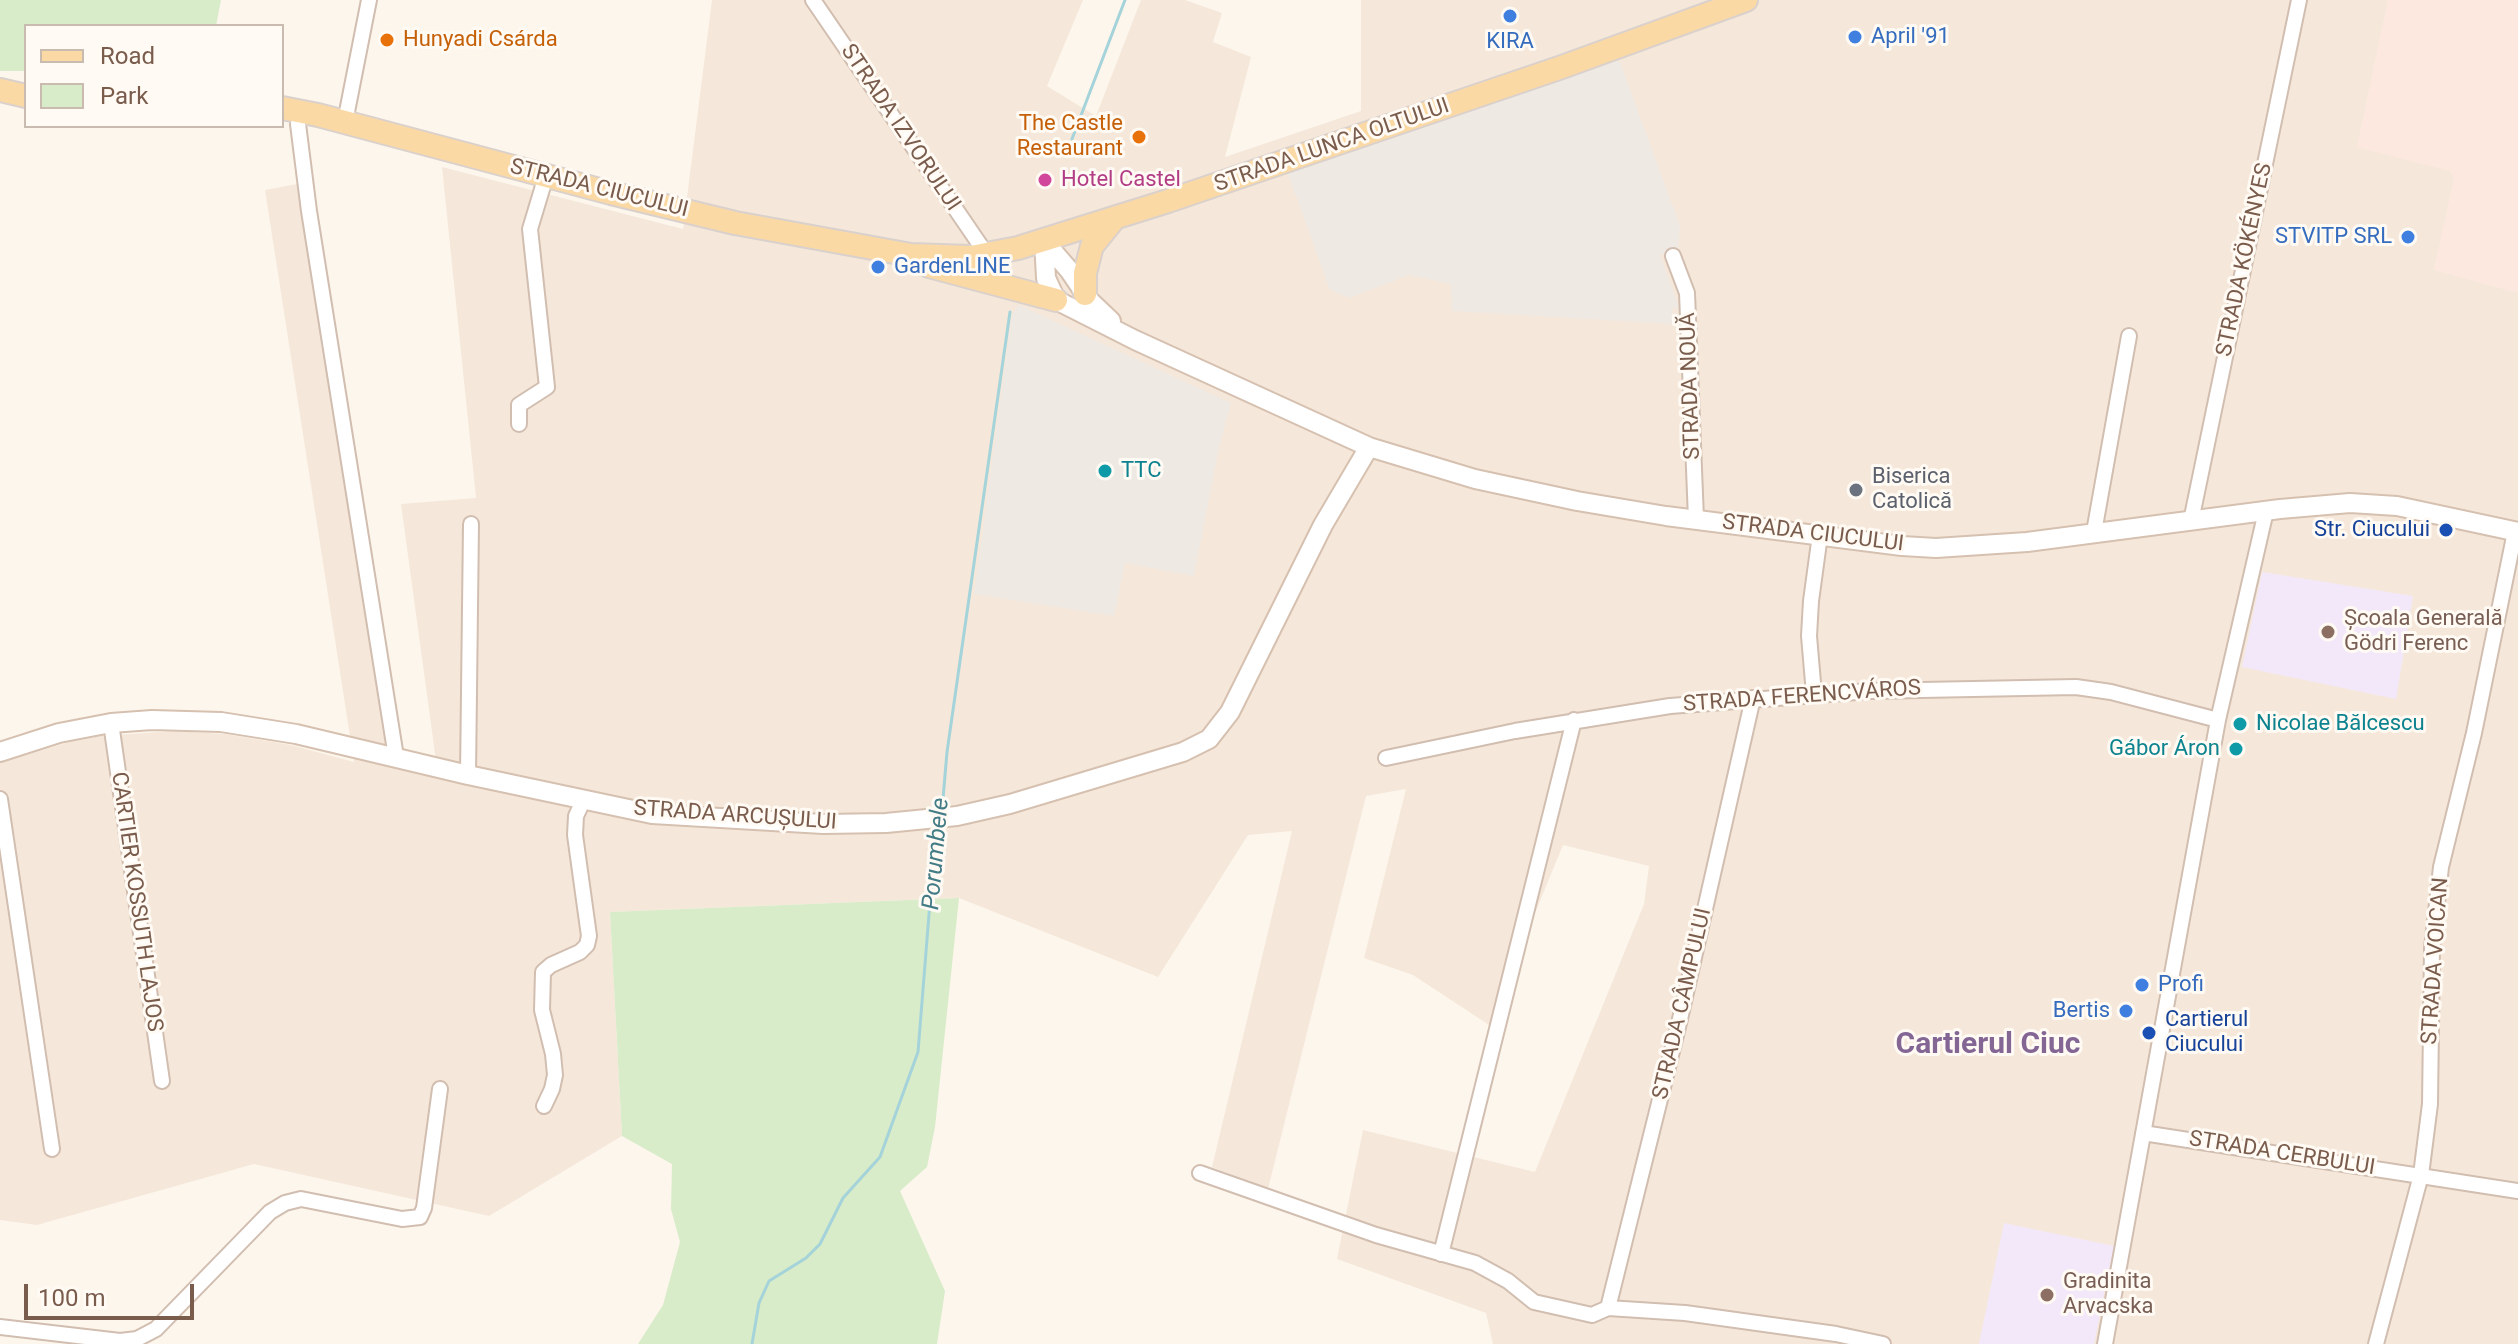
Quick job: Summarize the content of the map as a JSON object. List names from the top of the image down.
{
  "streets": {
    "main road": ["STRADA LUNCA OLTULUI", "STRADA CIUCULUI", "STRADA ARCUȘULUI"],
    "street": [
      "STRADA IZVORULUI",
      "STRADA KÖKÉNYES",
      "STRADA NOUĂ",
      "STRADA FERENCVÁROS",
      "CARTIER KOSSUTH LAJOS",
      "STRADA VOICAN",
      "STRADA CÂMPULUI",
      "STRADA CERBULUI"
    ]
  },
  "crossings": [
    ["STRADA IZVORULUI", "STRADA LUNCA OLTULUI"],
    ["STRADA LUNCA OLTULUI", "STRADA CIUCULUI"],
    ["STRADA CIUCULUI", "STRADA KÖKÉNYES"],
    ["STRADA CIUCULUI", "STRADA NOUĂ"],
    ["STRADA CIUCULUI", "STRADA ARCUȘULUI"],
    ["STRADA CIUCULUI", "STRADA VOICAN"],
    ["STRADA FERENCVÁROS", "STRADA CÂMPULUI"],
    ["STRADA ARCUȘULUI", "CARTIER KOSSUTH LAJOS"],
    ["STRADA VOICAN", "STRADA CERBULUI"]
  ],
  "districts": ["Cartierul Ciuc"],
  "water": ["Porumbele"],
  "places": [
    "KIRA",
    "April '91",
    "Hunyadi Csárda",
    "The Castle Restaurant",
    "Hotel Castel",
    "STVITP SRL",
    "GardenLINE",
    "TTC",
    "Biserica Catolică",
    "Str. Ciucului",
    "Școala Generală Gödri Ferenc",
    "Nicolae Bălcescu",
    "Gábor Áron",
    "Profi",
    "Bertis",
    "Cartierul Ciucului",
    "Gradinita Arvacska"
  ],
  "legend": ["Road", "Park"],
  "scale_bar": "100 m"
}
